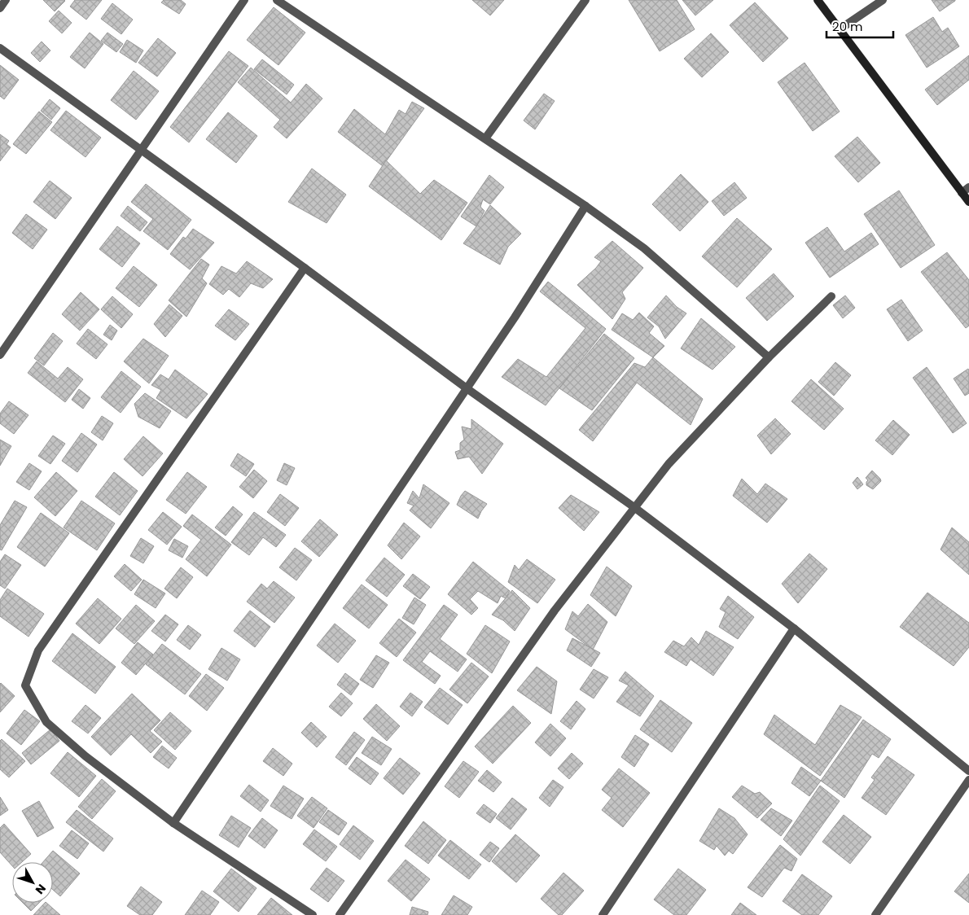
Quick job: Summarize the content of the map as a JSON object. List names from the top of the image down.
{
  "scale_bar": "20 m",
  "north": "bottom right"
}
